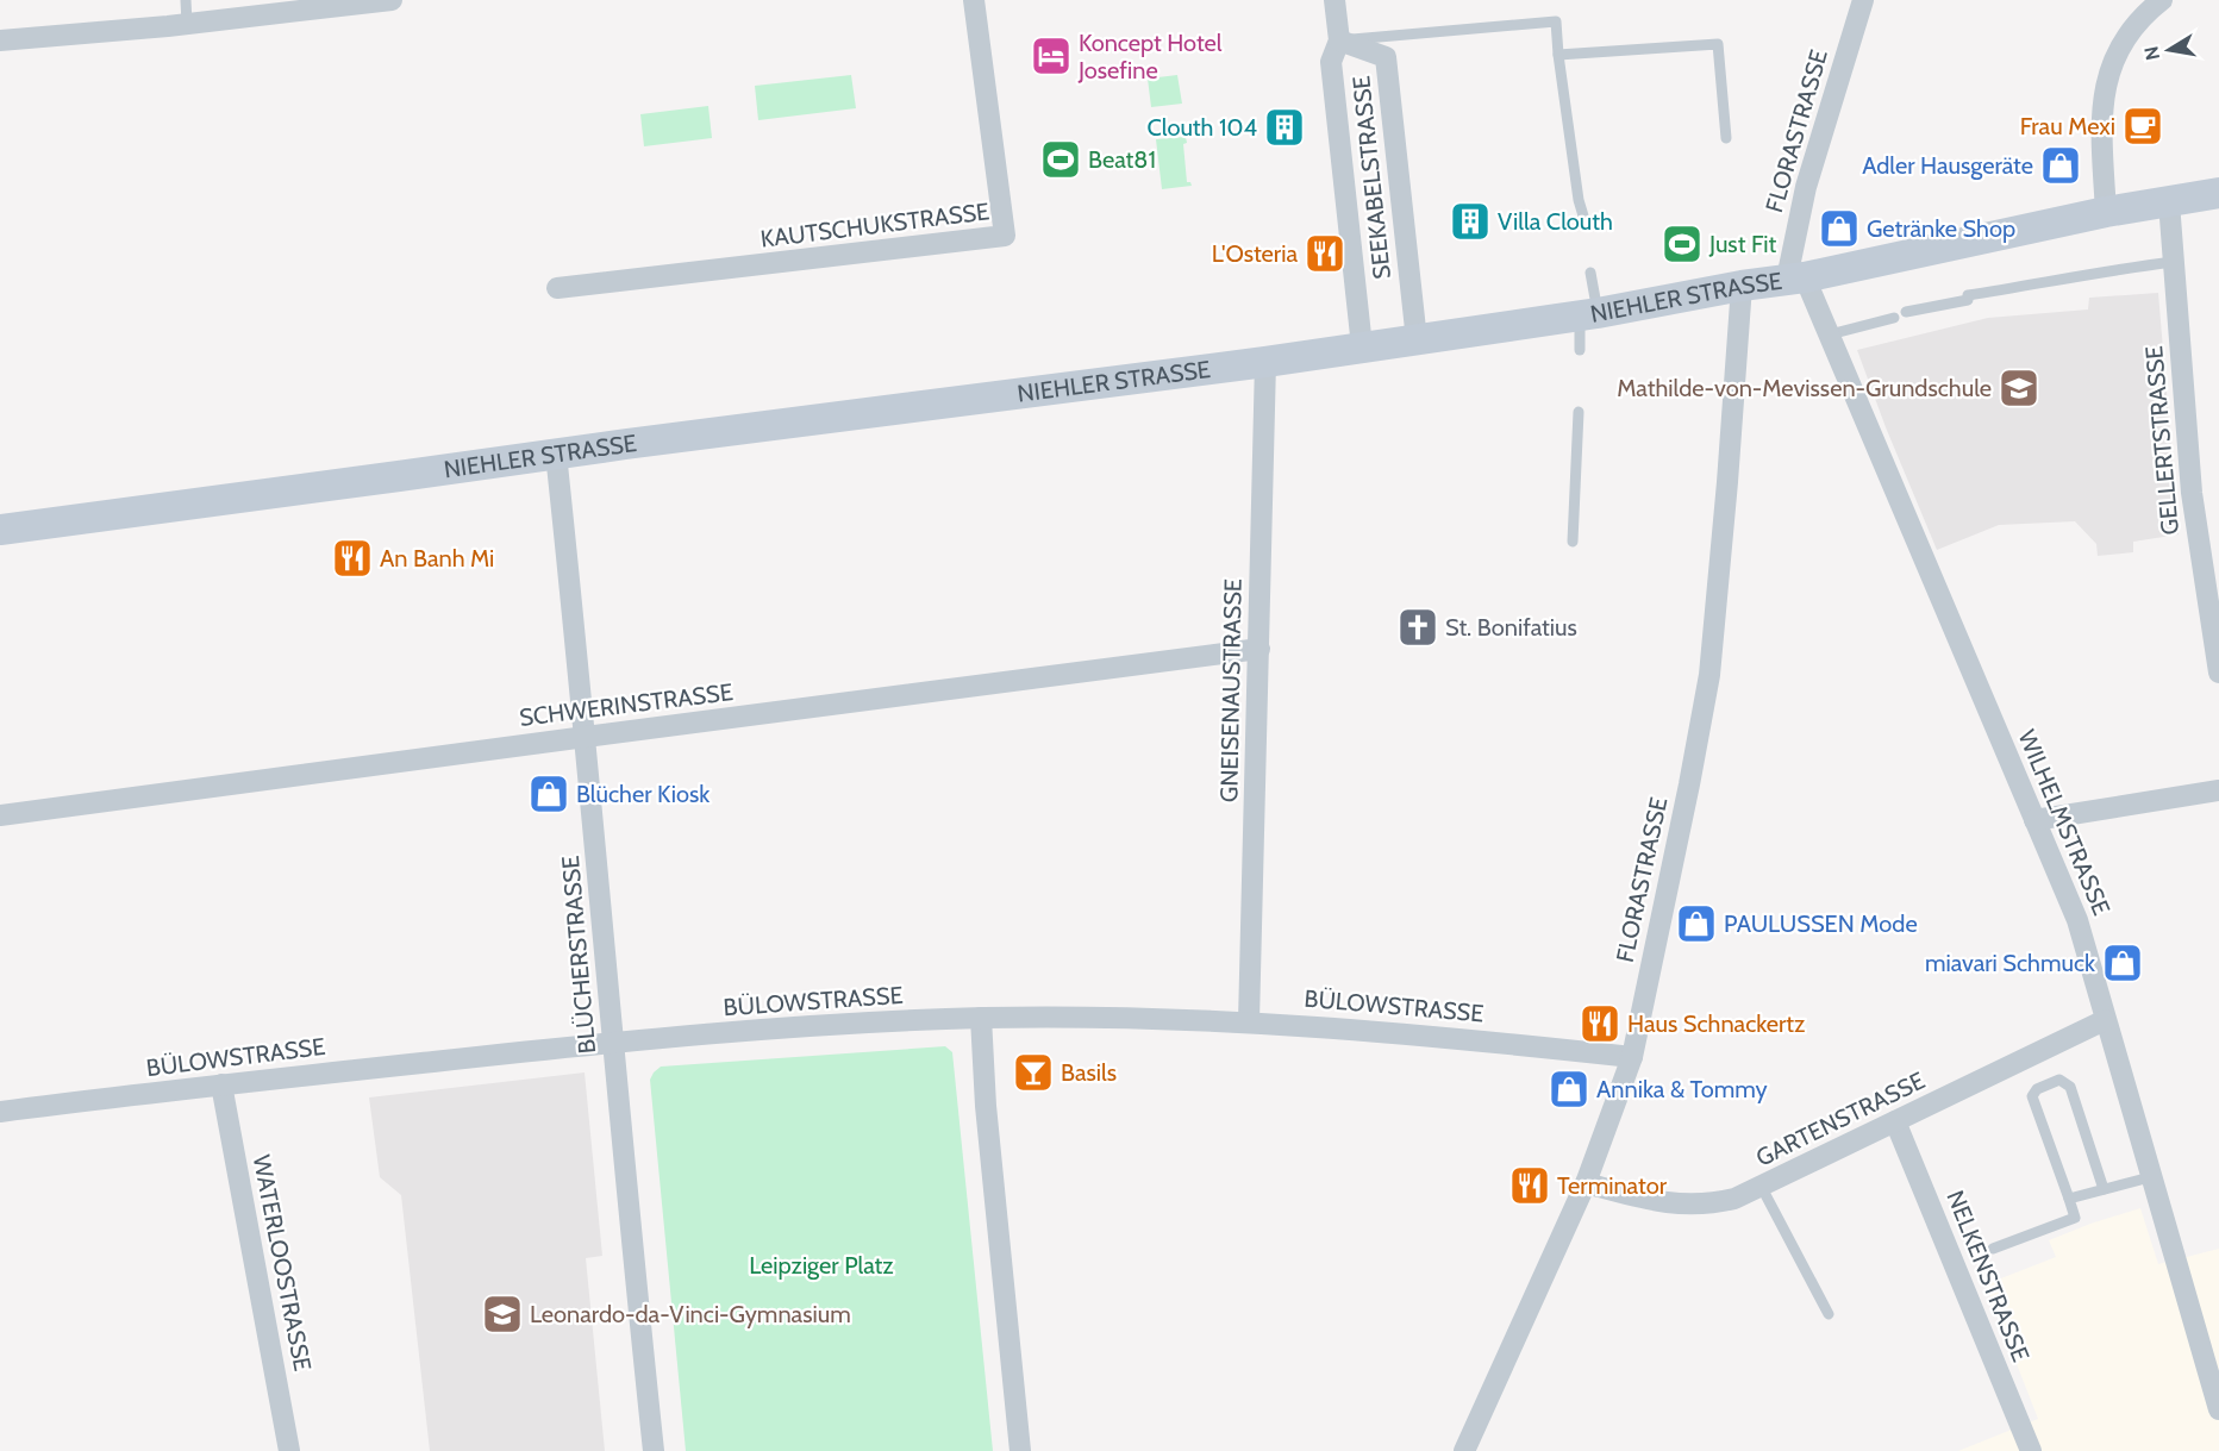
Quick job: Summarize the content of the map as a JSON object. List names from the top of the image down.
{
  "streets": {
    "street": [
      "FLORASTRASSE",
      "SEEKABELSTRASSE",
      "KAUTSCHUKSTRASSE",
      "NIEHLER STRASSE",
      "GELLERTSTRASSE",
      "GNEISENAUSTRASSE",
      "SCHWERINSTRASSE",
      "WILHELMSTRASSE",
      "BLÜCHERSTRASSE",
      "BÜLOWSTRASSE",
      "GARTENSTRASSE",
      "WATERLOOSTRASSE",
      "NELKENSTRASSE"
    ]
  },
  "crossings": [
    ["FLORASTRASSE", "NIEHLER STRASSE"],
    ["FLORASTRASSE", "WILHELMSTRASSE"],
    ["FLORASTRASSE", "BÜLOWSTRASSE"],
    ["FLORASTRASSE", "GARTENSTRASSE"],
    ["SEEKABELSTRASSE", "NIEHLER STRASSE"],
    ["NIEHLER STRASSE", "GELLERTSTRASSE"],
    ["NIEHLER STRASSE", "GNEISENAUSTRASSE"],
    ["NIEHLER STRASSE", "WILHELMSTRASSE"],
    ["NIEHLER STRASSE", "BLÜCHERSTRASSE"],
    ["GNEISENAUSTRASSE", "SCHWERINSTRASSE"],
    ["GNEISENAUSTRASSE", "BÜLOWSTRASSE"],
    ["SCHWERINSTRASSE", "BLÜCHERSTRASSE"],
    ["WILHELMSTRASSE", "GARTENSTRASSE"],
    ["BLÜCHERSTRASSE", "BÜLOWSTRASSE"],
    ["BÜLOWSTRASSE", "WATERLOOSTRASSE"],
    ["GARTENSTRASSE", "NELKENSTRASSE"]
  ],
  "parks": ["Leipziger Platz"],
  "places": {
    "hotel": ["Koncept Hotel Josefine"],
    "cafe": ["Frau Mexi"],
    "building": ["Clouth 104", "Villa Clouth"],
    "sports": ["Beat81", "Just Fit"],
    "shop": [
      "Adler Hausgeräte",
      "Getränke Shop",
      "Blücher Kiosk",
      "PAULUSSEN Mode",
      "miavari Schmuck",
      "Annika & Tommy"
    ],
    "restaurant": [
      "L'Osteria",
      "An Banh Mi",
      "Haus Schnackertz",
      "Terminator"
    ],
    "school or university": ["Mathilde-von-Mevissen-Grundschule", "Leonardo-da-Vinci-Gymnasium"],
    "church": ["St. Bonifatius"],
    "bar": ["Basils"]
  },
  "north": "left"
}
